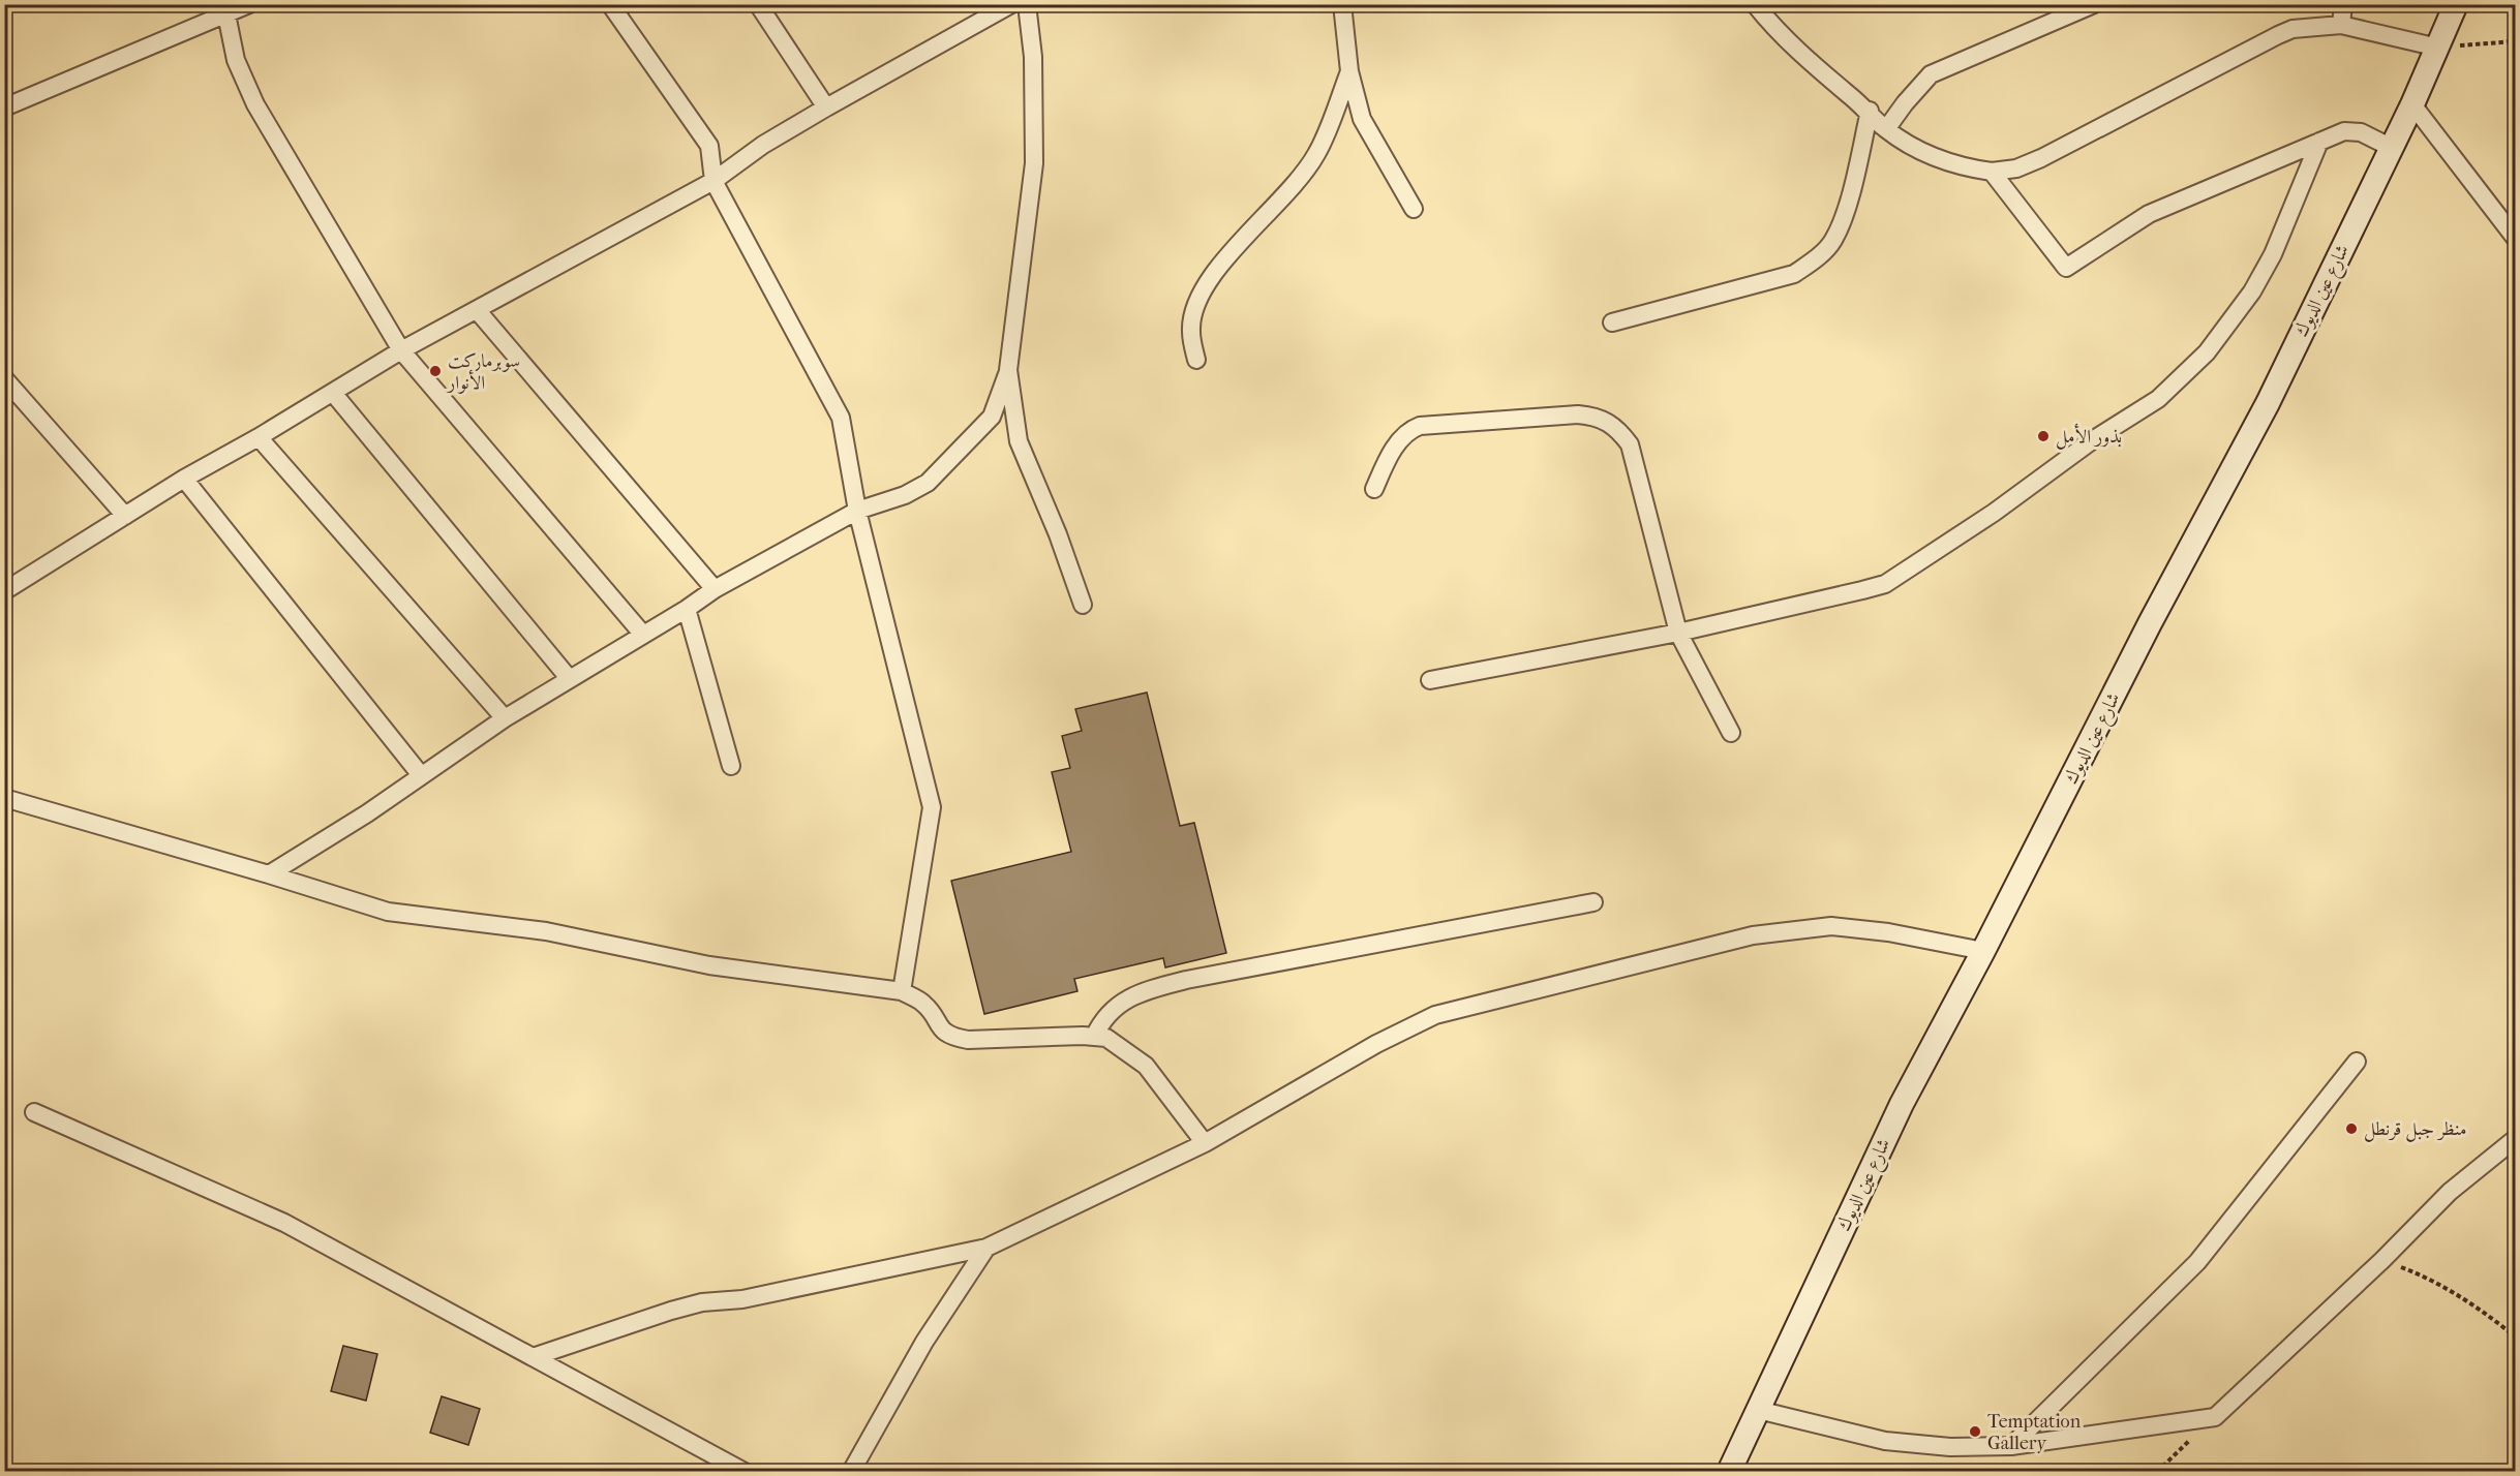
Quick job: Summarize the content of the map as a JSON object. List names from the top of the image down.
{
  "streets": {
    "main road": ["شارع عين الديوك"]
  },
  "places": [
    "سوبرماركت الأنوار",
    "بذور الأمل",
    "منظر جبل قرنطل",
    "Temptation Gallery"
  ]
}
